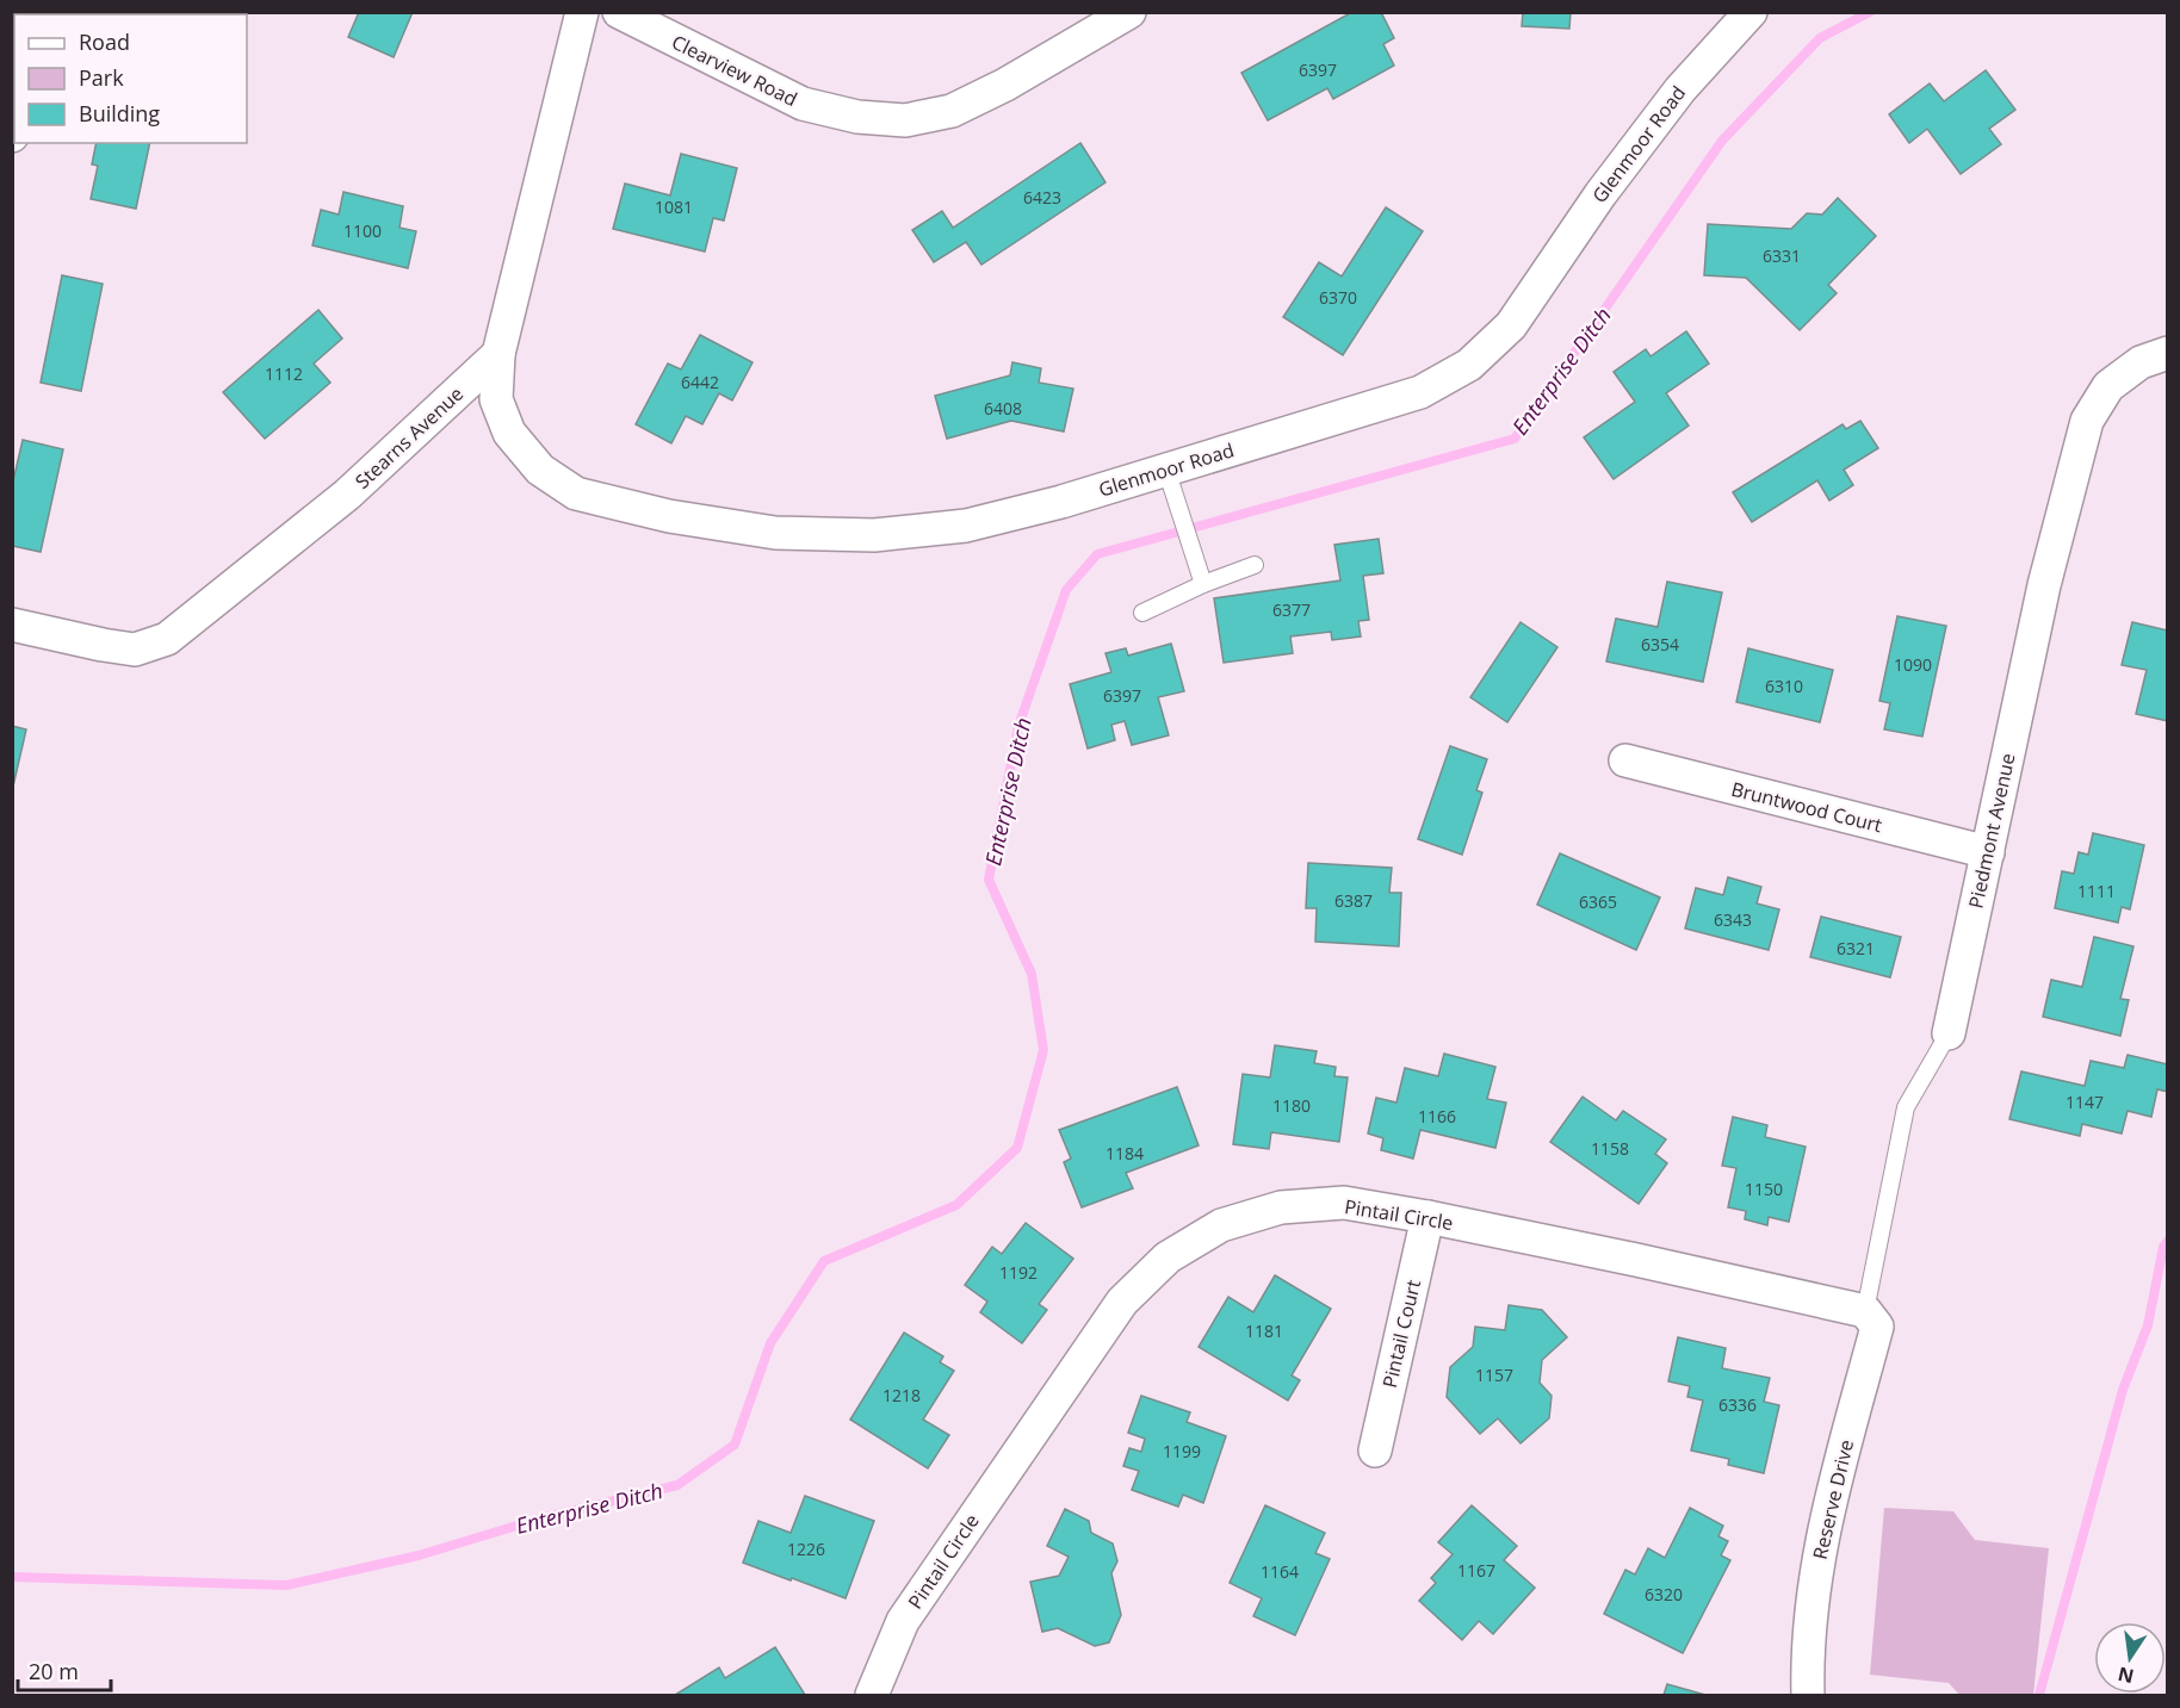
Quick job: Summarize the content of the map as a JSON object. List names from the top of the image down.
{
  "streets": {
    "street": [
      "Clearview Road",
      "Glenmoor Road",
      "Stearns Avenue",
      "Bruntwood Court",
      "Piedmont Avenue",
      "Pintail Circle",
      "Pintail Court",
      "Reserve Drive"
    ]
  },
  "crossings": [
    ["Glenmoor Road", "Stearns Avenue"],
    ["Bruntwood Court", "Piedmont Avenue"],
    ["Piedmont Avenue", "Pintail Circle"],
    ["Piedmont Avenue", "Reserve Drive"],
    ["Pintail Circle", "Pintail Court"],
    ["Pintail Circle", "Reserve Drive"]
  ],
  "water": ["Enterprise Ditch"],
  "house_numbers": [
    "6397",
    "6423",
    "1081",
    "1100",
    "6331",
    "6370",
    "1112",
    "6442",
    "6408",
    "6377",
    "6354",
    "1090",
    "6310",
    "6397",
    "1111",
    "6387",
    "6365",
    "6343",
    "6321",
    "1147",
    "1180",
    "1166",
    "1158",
    "1184",
    "1150",
    "1192",
    "1181",
    "1157",
    "1218",
    "6336",
    "1199",
    "1226",
    "1167",
    "1164",
    "6320"
  ],
  "legend": ["Road", "Park", "Building"],
  "scale_bar": "20 m",
  "north": "bottom"
}
